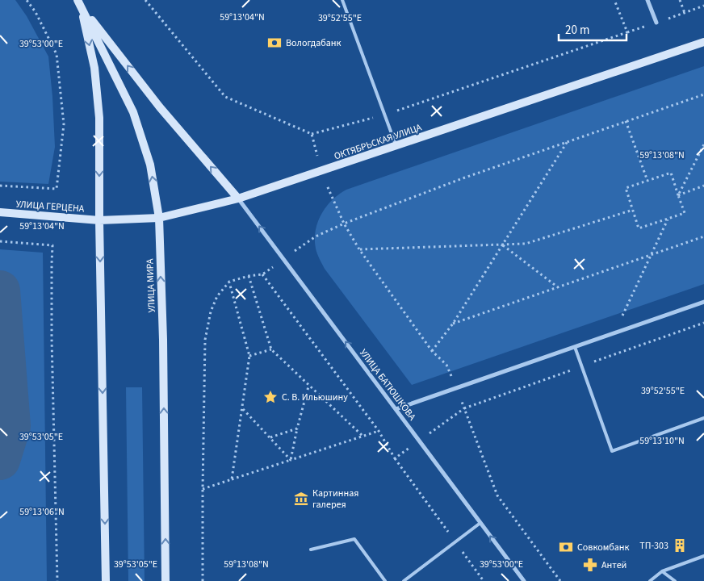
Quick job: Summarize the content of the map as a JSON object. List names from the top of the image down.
{
  "streets": {
    "main road": ["ОКТЯБРЬСКАЯ УЛИЦА", "УЛИЦА ГЕРЦЕНА", "УЛИЦА МИРА"],
    "street": ["УЛИЦА БАТЮШКОВА"]
  },
  "crossings": [
    ["ОКТЯБРЬСКАЯ УЛИЦА", "УЛИЦА ГЕРЦЕНА"],
    ["ОКТЯБРЬСКАЯ УЛИЦА", "УЛИЦА МИРА"],
    ["ОКТЯБРЬСКАЯ УЛИЦА", "УЛИЦА БАТЮШКОВА"]
  ],
  "one_way": ["УЛИЦА БАТЮШКОВА"],
  "places": {
    "bank": ["Вологдабанк", "Совкомбанк"],
    "place": ["С. В. Ильюшину"],
    "museum": ["Картинная галерея"],
    "building": ["ТП-303"],
    "pharmacy": ["Антей"]
  },
  "scale_bar": "20 m",
  "coordinates": [
    "59°13'04\"N",
    "39°52'55\"E",
    "39°53'00\"E",
    "59°13'08\"N",
    "39°53'05\"E",
    "59°13'10\"N",
    "59°13'06\"N"
  ]
}
